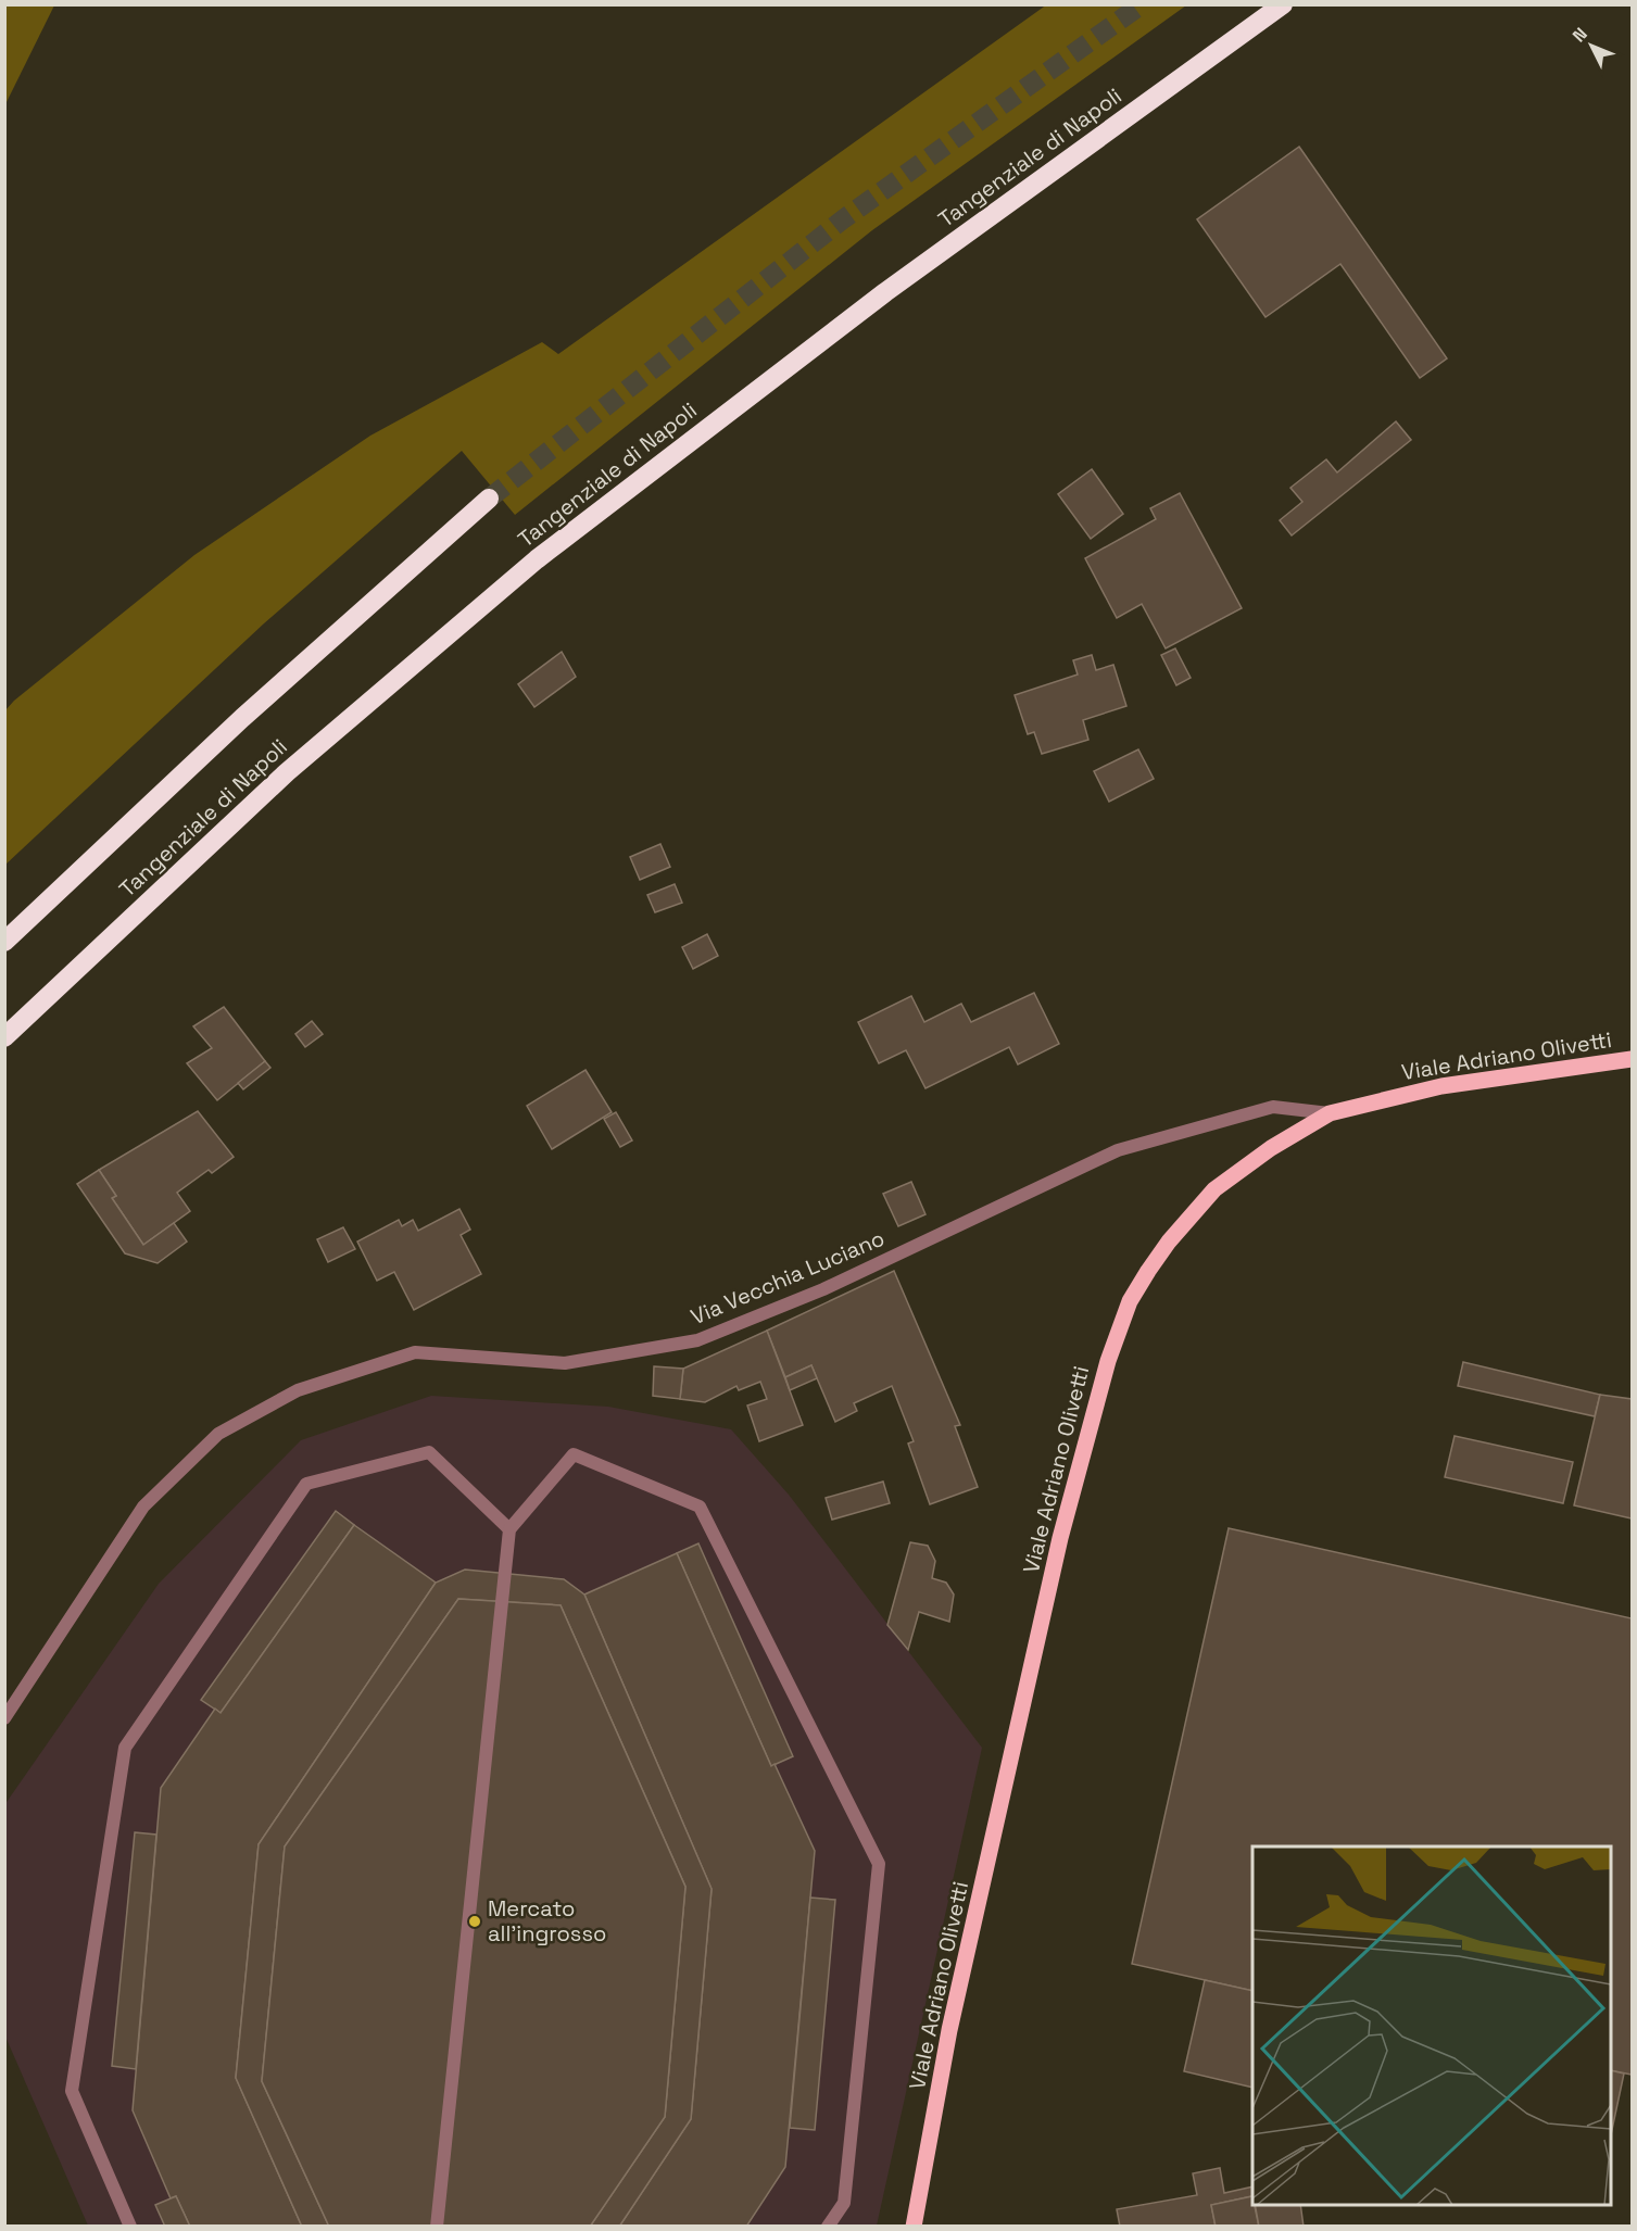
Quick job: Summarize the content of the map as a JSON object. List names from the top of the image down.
{
  "streets": {
    "highway": ["Tangenziale di Napoli"],
    "main road": ["Viale Adriano Olivetti"],
    "street": ["Via Vecchia Luciano"]
  },
  "crossings": [
    ["Viale Adriano Olivetti", "Via Vecchia Luciano"]
  ],
  "places": ["Mercato all'ingrosso"],
  "north": "top left"
}
